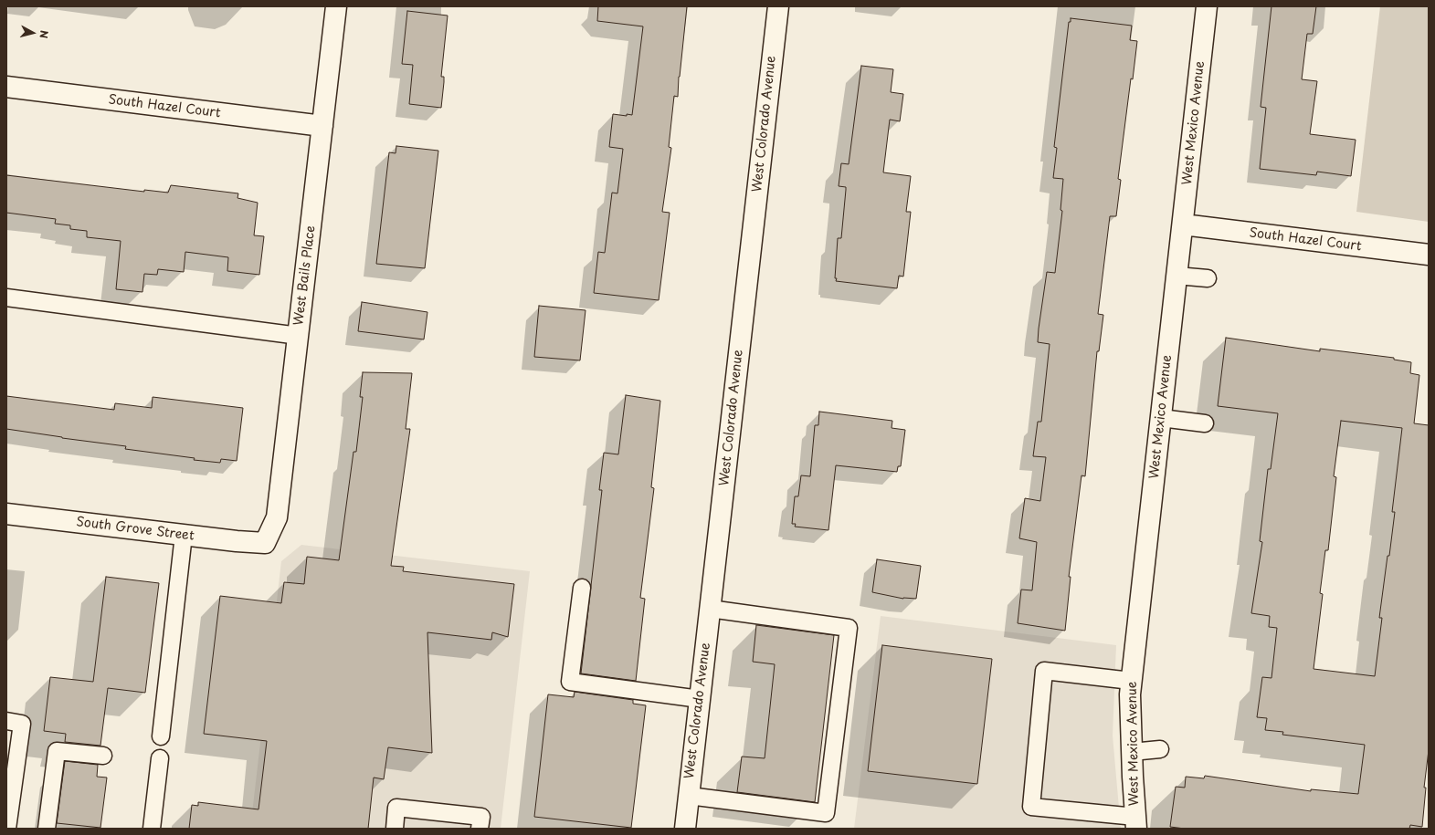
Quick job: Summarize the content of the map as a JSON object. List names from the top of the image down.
{
  "streets": {
    "street": [
      "South Hazel Court",
      "West Mexico Avenue",
      "West Colorado Avenue",
      "West Bails Place",
      "South Grove Street"
    ]
  },
  "crossings": [
    ["South Hazel Court", "West Mexico Avenue"],
    ["South Hazel Court", "West Bails Place"],
    ["West Bails Place", "South Grove Street"]
  ],
  "north": "right"
}
